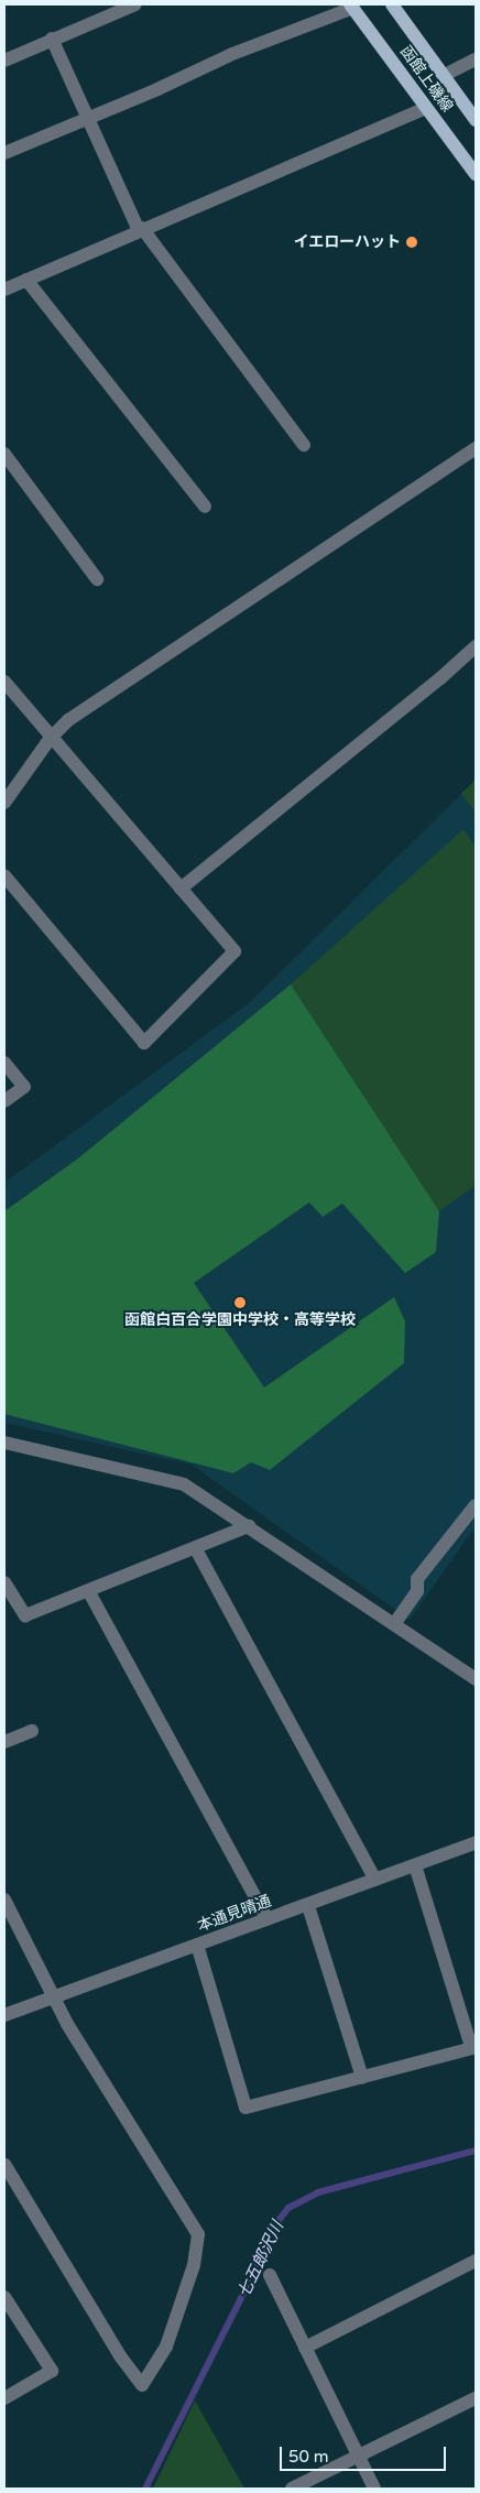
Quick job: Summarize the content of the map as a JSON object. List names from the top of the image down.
{
  "streets": {
    "main road": ["函館上磯線"],
    "street": ["本通見晴通"]
  },
  "water": ["七五郎沢川"],
  "places": ["イエローハット", "函館白百合学園中学校・高等学校"],
  "scale_bar": "50 m"
}
